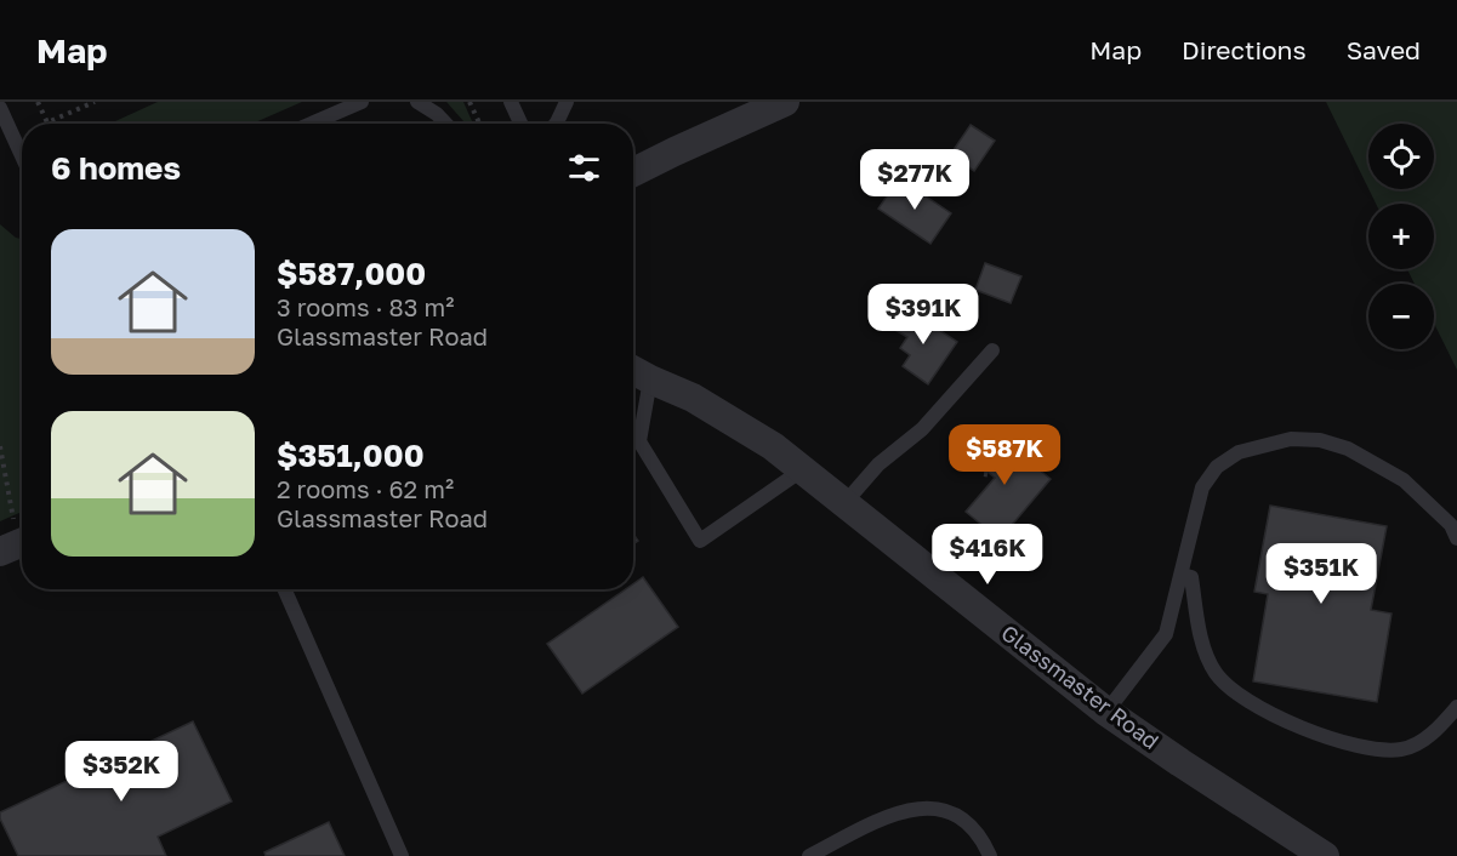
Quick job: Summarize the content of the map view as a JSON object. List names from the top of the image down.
{
  "streets": {
    "street": ["Glassmaster Road"]
  },
  "page": {
    "header": "Map",
    "nav": ["Map", "Directions", "Saved"],
    "map_buttons": ["+", "−"],
    "heading": "6 homes",
    "price": [
      "$277K",
      "$391K",
      "$587K",
      "$416K",
      "$351K",
      "$352K"
    ],
    "list": [
      {
        "name": "$587,000",
        "note": "3 rooms · 83 m² · Glassmaster Road"
      },
      {
        "name": "$351,000",
        "note": "2 rooms · 62 m² · Glassmaster Road"
      }
    ]
  }
}
